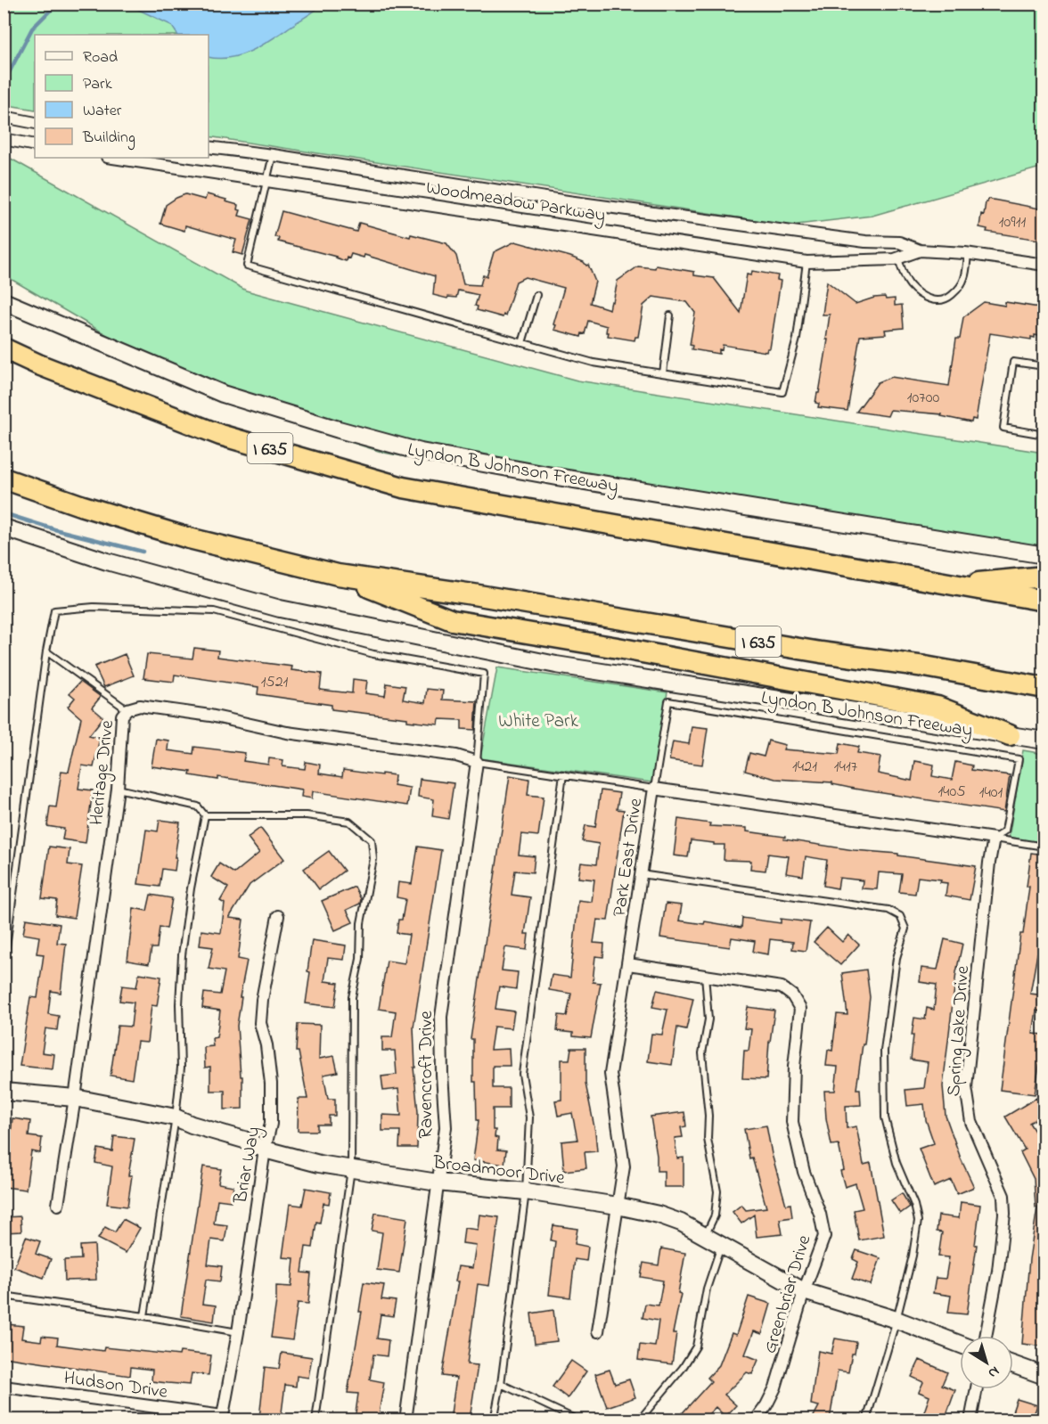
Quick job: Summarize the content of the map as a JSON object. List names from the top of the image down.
{
  "streets": {
    "highway": ["I 635", "Lyndon B Johnson Freeway"],
    "main road": ["Broadmoor Drive"],
    "street": [
      "Woodmeadow Parkway",
      "Heritage Drive",
      "Park East Drive",
      "Spring Lake Drive",
      "Ravencroft Drive",
      "Briar Way",
      "Greenbriar Drive",
      "Hudson Drive"
    ]
  },
  "crossings": [
    ["Heritage Drive", "Ravencroft Drive"],
    ["Heritage Drive", "Broadmoor Drive"],
    ["Park East Drive", "Spring Lake Drive"],
    ["Park East Drive", "Broadmoor Drive"],
    ["Park East Drive", "Greenbriar Drive"],
    ["Ravencroft Drive", "Broadmoor Drive"],
    ["Briar Way", "Broadmoor Drive"],
    ["Briar Way", "Hudson Drive"],
    ["Broadmoor Drive", "Greenbriar Drive"]
  ],
  "parks": ["White Park"],
  "house_numbers": [
    "10911",
    "10700",
    "1521",
    "1421",
    "1417",
    "1405",
    "1401"
  ],
  "legend": [
    "Road",
    "Park",
    "Water",
    "Building"
  ],
  "north": "bottom right"
}
